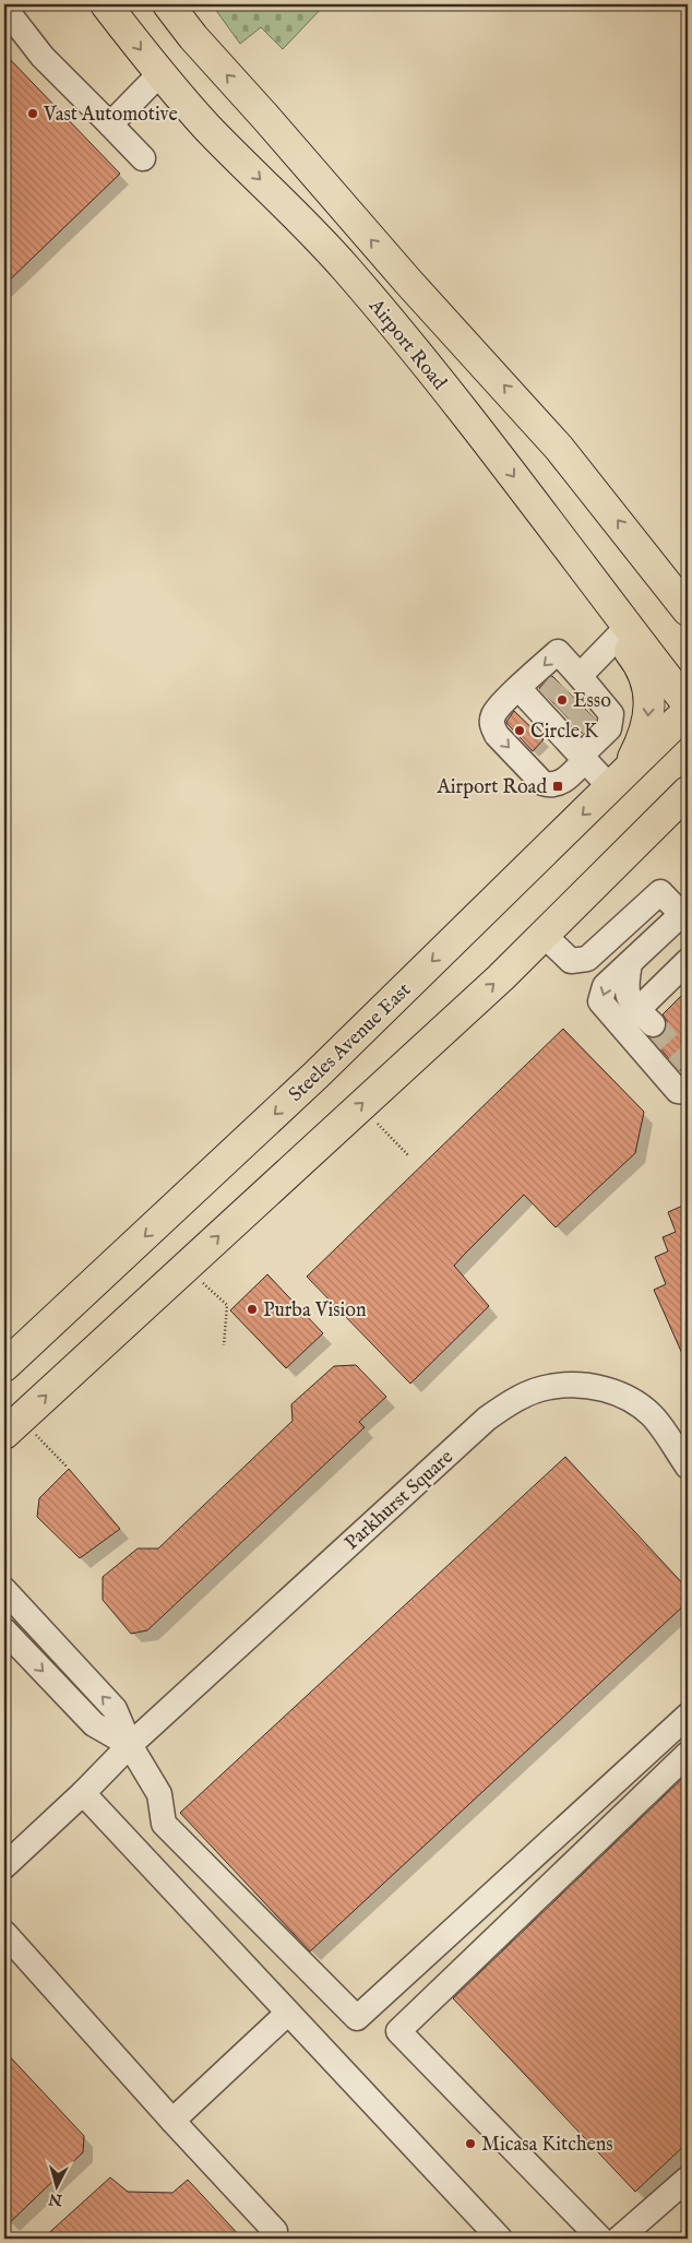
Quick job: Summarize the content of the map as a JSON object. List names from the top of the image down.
{
  "streets": {
    "main road": ["Airport Road", "Steeles Avenue East"],
    "street": ["Parkhurst Square"]
  },
  "places": {
    "other": [
      "Vast Automotive",
      "Esso",
      "Circle K",
      "Purba Vision",
      "Micasa Kitchens"
    ],
    "transit": ["Airport Road"]
  },
  "north": "bottom"
}
